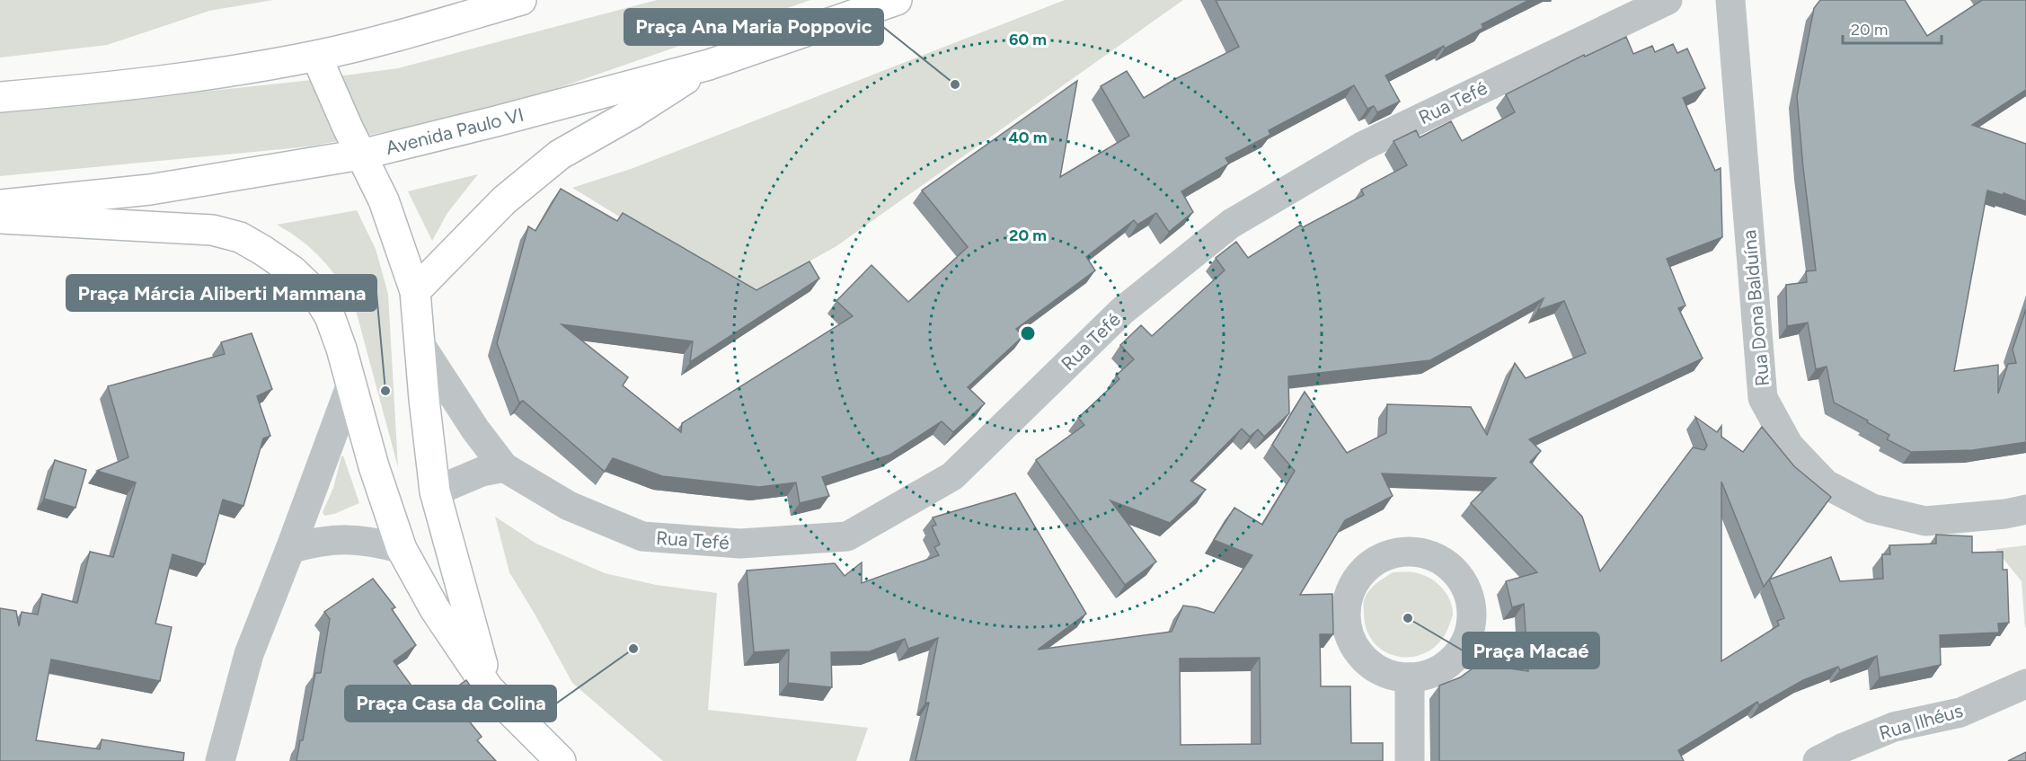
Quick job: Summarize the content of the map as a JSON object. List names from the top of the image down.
{
  "streets": {
    "main road": ["Avenida Paulo VI"],
    "street": ["Rua Tefé", "Rua Dona Balduína", "Rua Ilhéus"]
  },
  "places": [
    "Praça Ana Maria Poppovic",
    "Praça Márcia Aliberti Mammana",
    "Praça Macaé",
    "Praça Casa da Colina"
  ],
  "scale_bar": "20 m",
  "rings": ["60 m", "40 m", "20 m"]
}
